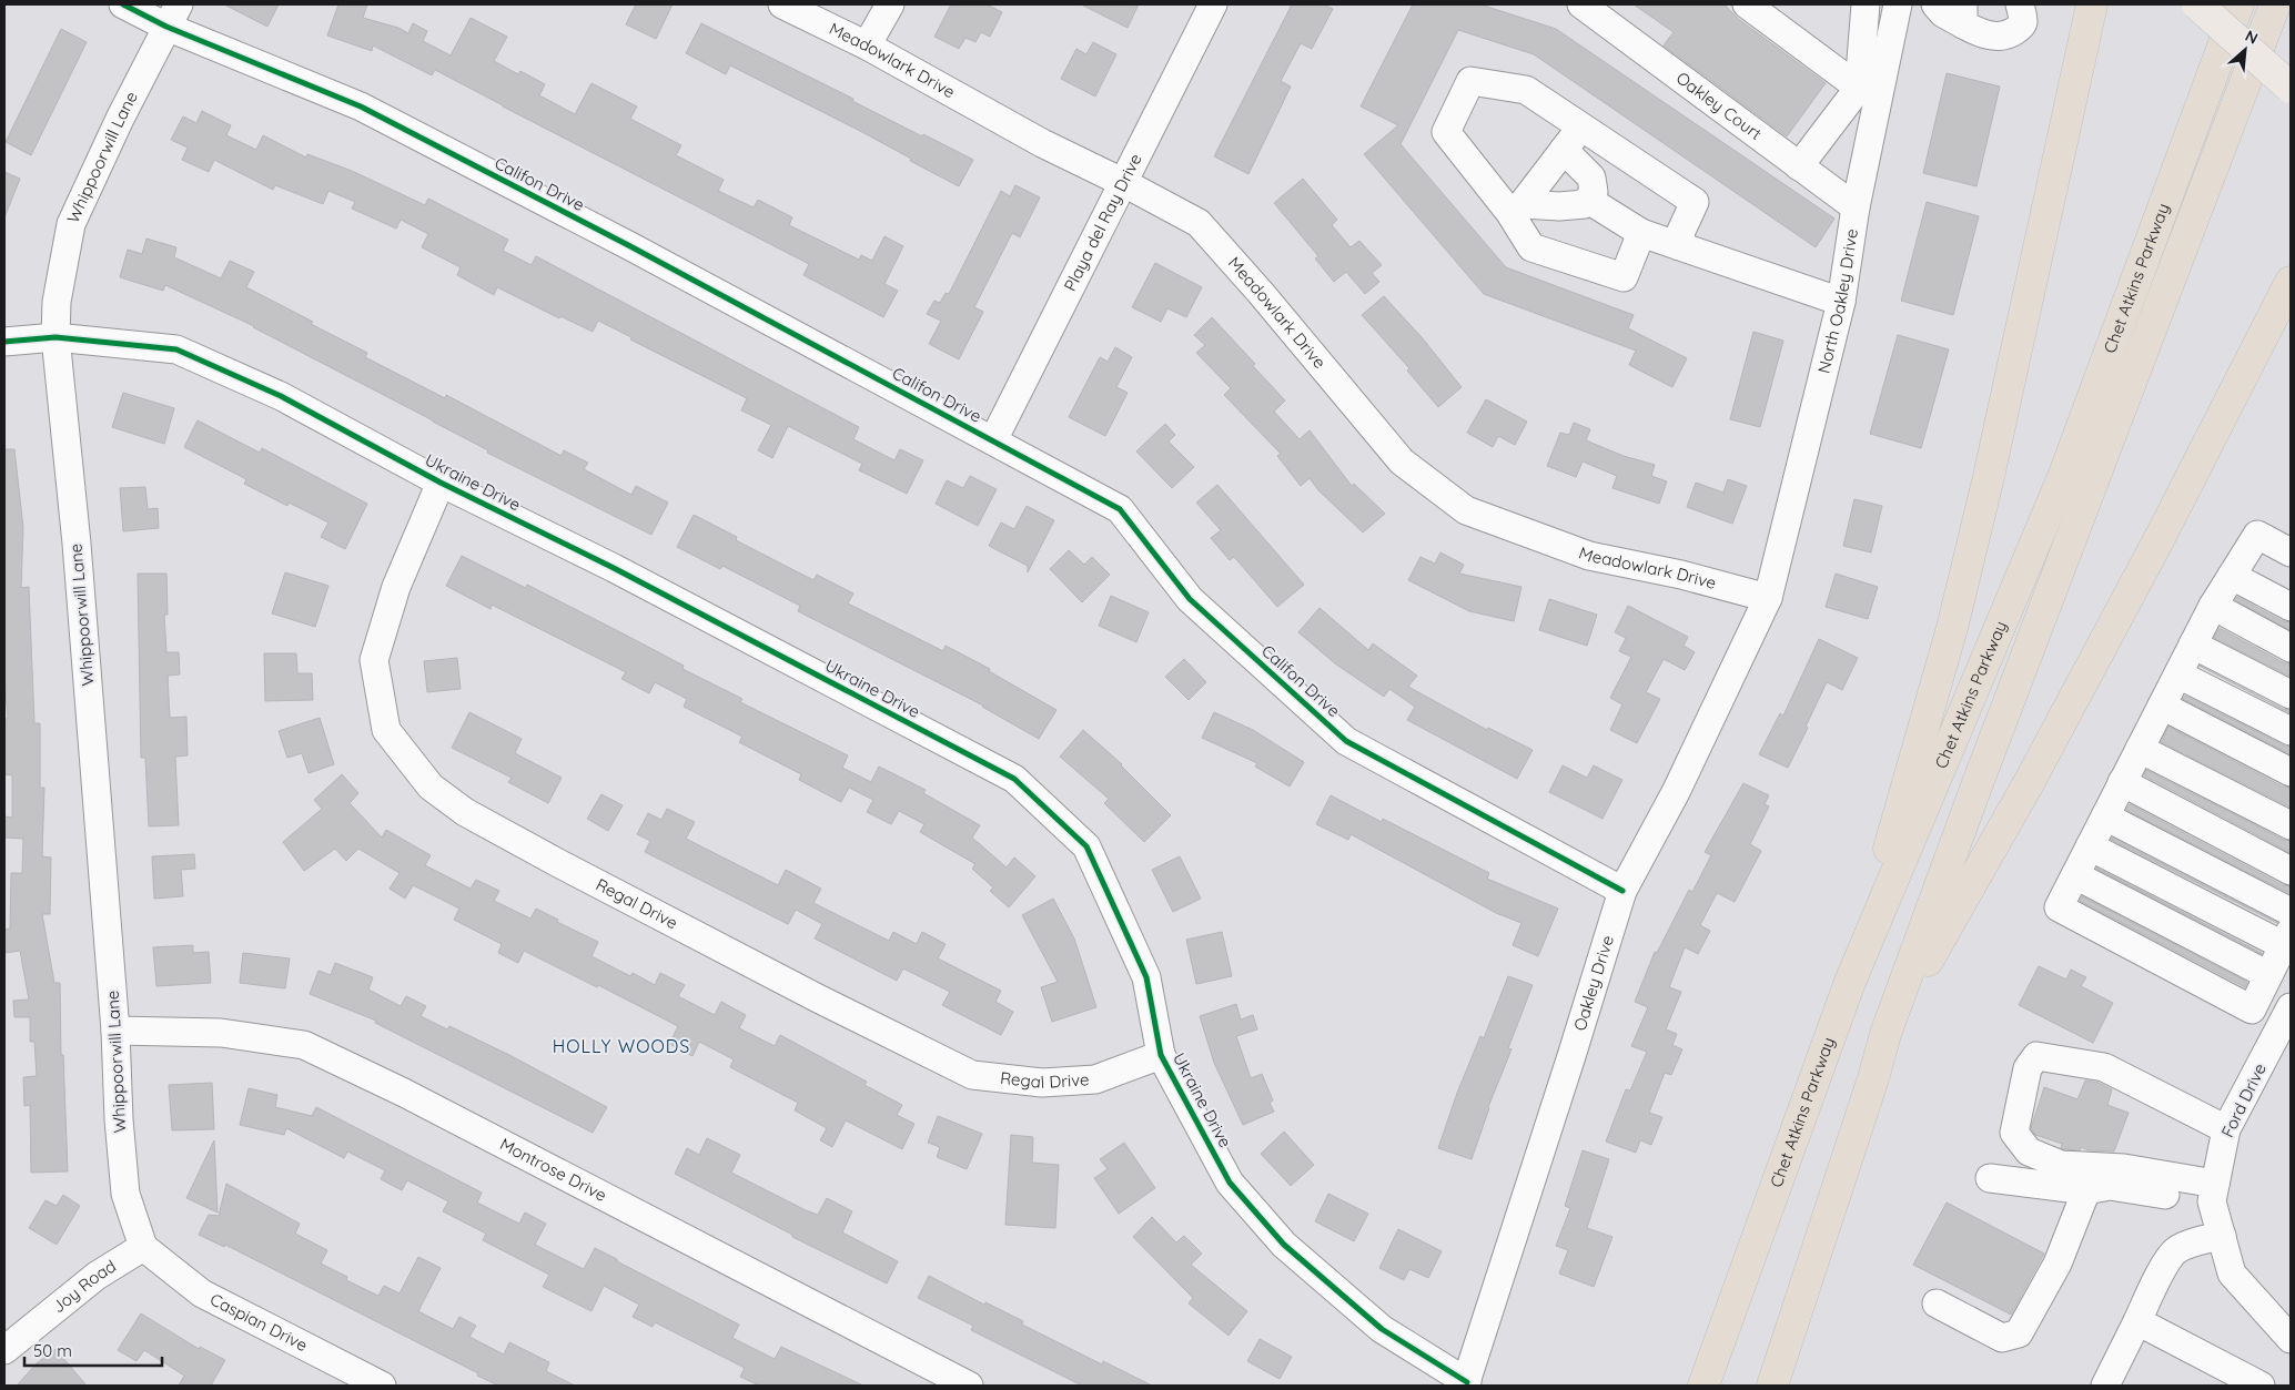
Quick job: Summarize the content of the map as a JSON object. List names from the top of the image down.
{
  "streets": {
    "highway": ["Chet Atkins Parkway"],
    "street": [
      "Meadowlark Drive",
      "Oakley Court",
      "Whippoorwill Lane",
      "Califon Drive",
      "Playa del Ray Drive",
      "North Oakley Drive",
      "Ukraine Drive",
      "Regal Drive",
      "Oakley Drive",
      "Ford Drive",
      "Montrose Drive",
      "Joy Road",
      "Caspian Drive"
    ]
  },
  "crossings": [
    ["Meadowlark Drive", "Playa del Ray Drive"],
    ["Meadowlark Drive", "North Oakley Drive"],
    ["Meadowlark Drive", "Oakley Drive"],
    ["Oakley Court", "North Oakley Drive"],
    ["Whippoorwill Lane", "Califon Drive"],
    ["Whippoorwill Lane", "Ukraine Drive"],
    ["Whippoorwill Lane", "Montrose Drive"],
    ["Whippoorwill Lane", "Joy Road"],
    ["Whippoorwill Lane", "Caspian Drive"],
    ["Califon Drive", "Playa del Ray Drive"],
    ["Califon Drive", "Oakley Drive"],
    ["North Oakley Drive", "Oakley Drive"],
    ["Ukraine Drive", "Regal Drive"],
    ["Ukraine Drive", "Oakley Drive"],
    ["Joy Road", "Caspian Drive"]
  ],
  "districts": ["HOLLY WOODS"],
  "scale_bar": "50 m",
  "north": "top right"
}
